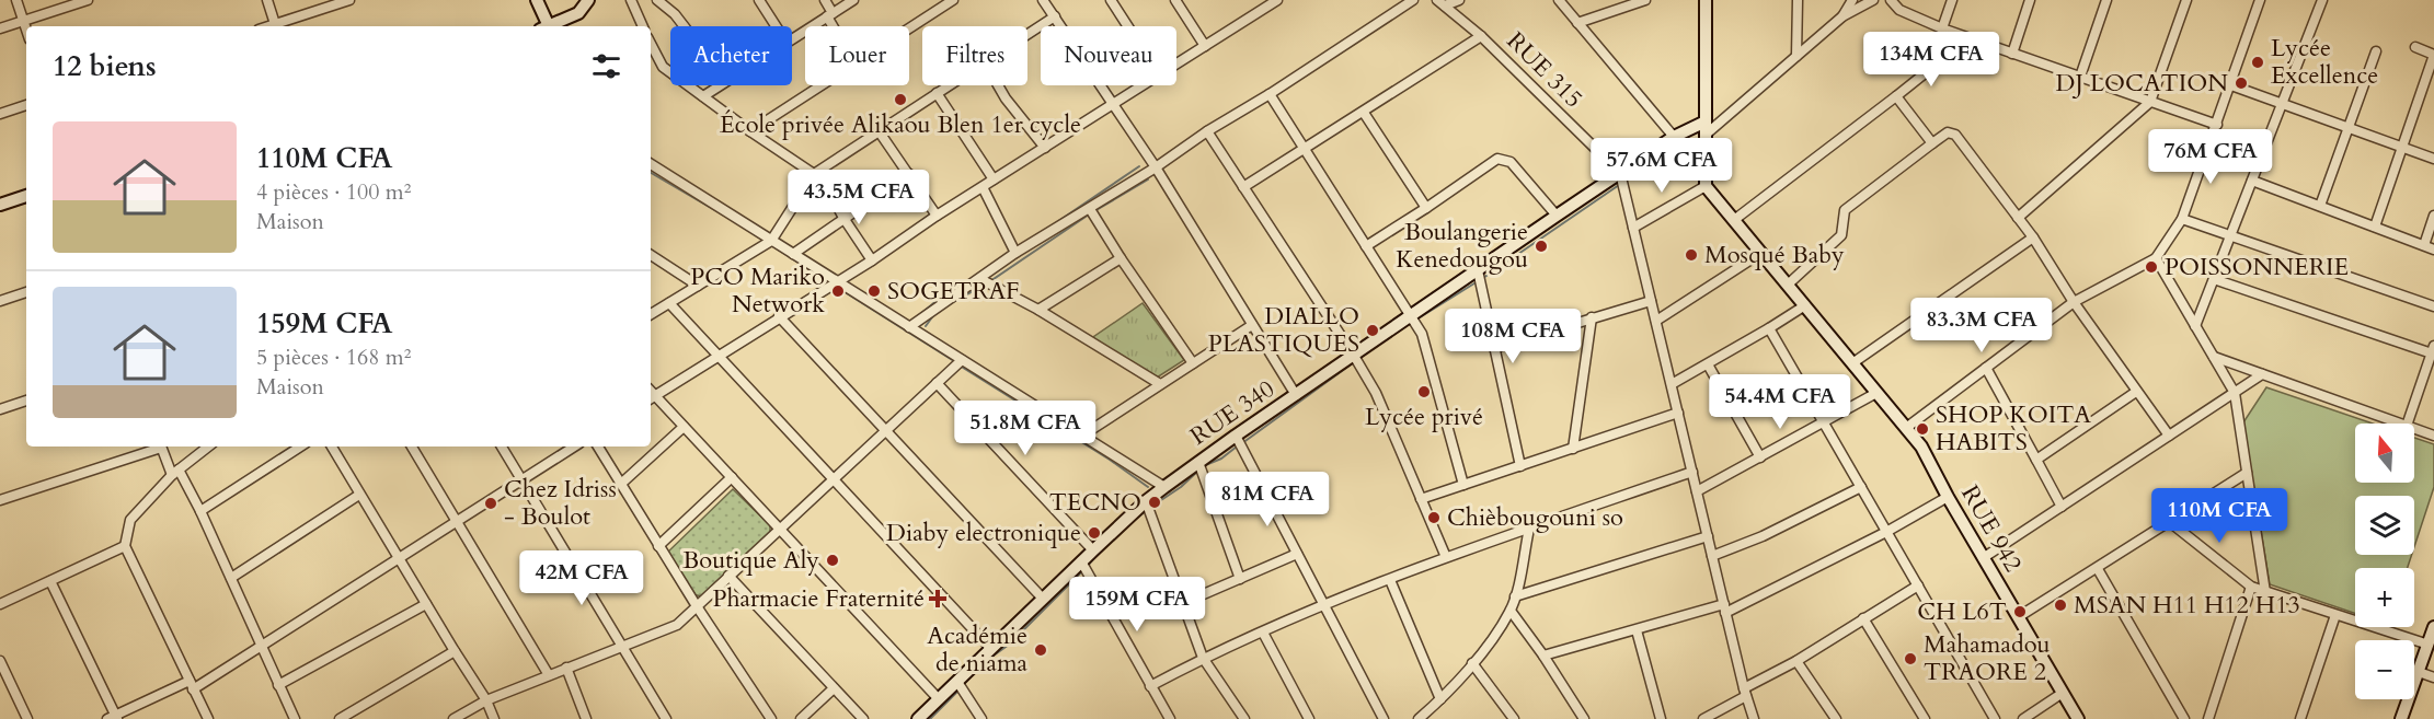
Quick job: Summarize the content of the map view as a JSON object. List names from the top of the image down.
{
  "streets": {
    "street": ["RUE 315", "RUE 340", "RUE 942"]
  },
  "crossings": [
    ["RUE 315", "RUE 340"]
  ],
  "places": {
    "other": [
      "Lycée Excellence",
      "DJ LOCATION",
      "École privée Alikaou Blen 1er cycle",
      "Boulangerie Kenedougou",
      "Mosqué Baby",
      "POISSONNERIE",
      "PCO Mariko Network",
      "SOGETRAF",
      "DIALLO PLASTIQUES",
      "Lycée privé",
      "SHOP KOITA HABITS",
      "TECNO",
      "Chez Idriss - Boulot",
      "Chièbougouni so",
      "Diaby electronique",
      "Boutique Aly",
      "MSAN H11 H12 H13",
      "CH L6T",
      "Académie de niama",
      "Mahamadou TRAORE 2"
    ],
    "health": ["Pharmacie Fraternité"]
  },
  "north": "top",
  "page": {
    "chip": [
      "Acheter",
      "Louer",
      "Filtres",
      "Nouveau"
    ],
    "heading": "12 biens",
    "price": [
      "134M CFA",
      "76M CFA",
      "57.6M CFA",
      "43.5M CFA",
      "83.3M CFA",
      "108M CFA",
      "54.4M CFA",
      "51.8M CFA",
      "81M CFA",
      "110M CFA",
      "42M CFA",
      "159M CFA"
    ],
    "list": [
      {
        "name": "110M CFA",
        "note": "4 pièces · 100 m² · Maison"
      },
      {
        "name": "159M CFA",
        "note": "5 pièces · 168 m² · Maison"
      }
    ],
    "map_buttons": ["+", "−"]
  }
}
